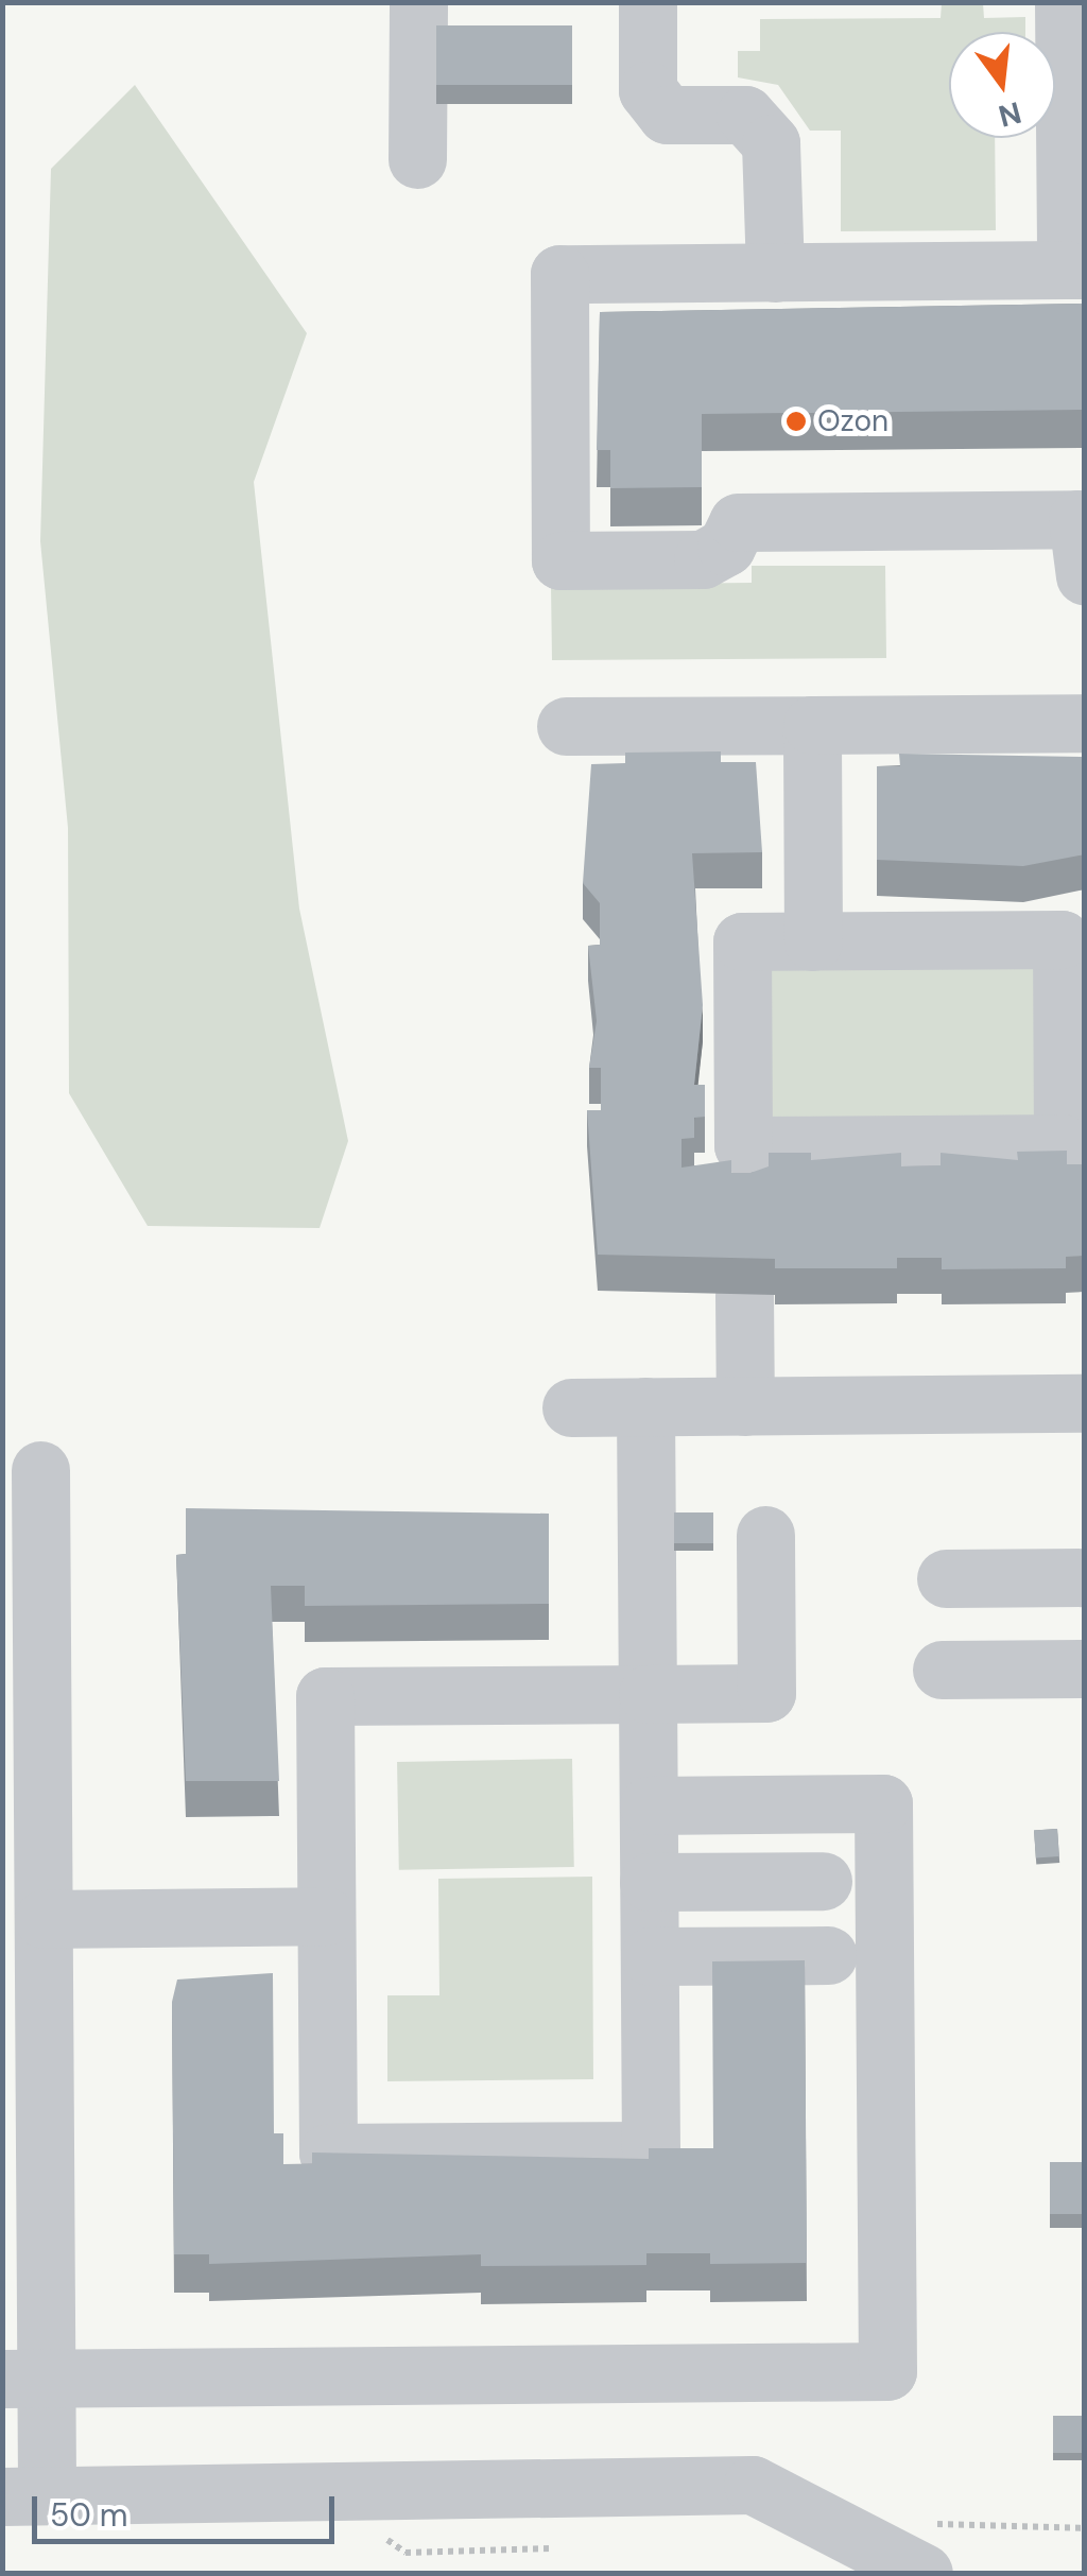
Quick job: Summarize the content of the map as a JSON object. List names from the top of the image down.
{
  "places": ["Ozon"],
  "scale_bar": "50 m",
  "north": "bottom"
}
